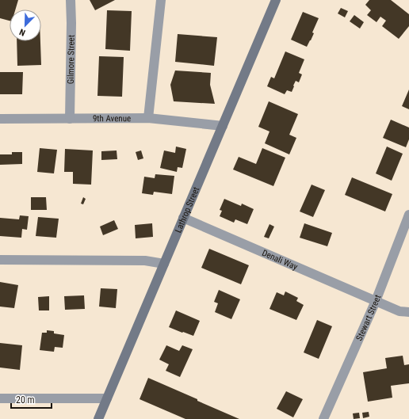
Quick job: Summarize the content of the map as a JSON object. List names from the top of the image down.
{
  "streets": {
    "street": [
      "Gilmore Street",
      "9th Avenue",
      "Lathrop Street",
      "Denali Way",
      "Stewart Street"
    ]
  },
  "crossings": [
    ["Gilmore Street", "9th Avenue"],
    ["9th Avenue", "Lathrop Street"],
    ["Lathrop Street", "Denali Way"],
    ["Denali Way", "Stewart Street"]
  ],
  "scale_bar": "20 m",
  "north": "bottom left"
}
